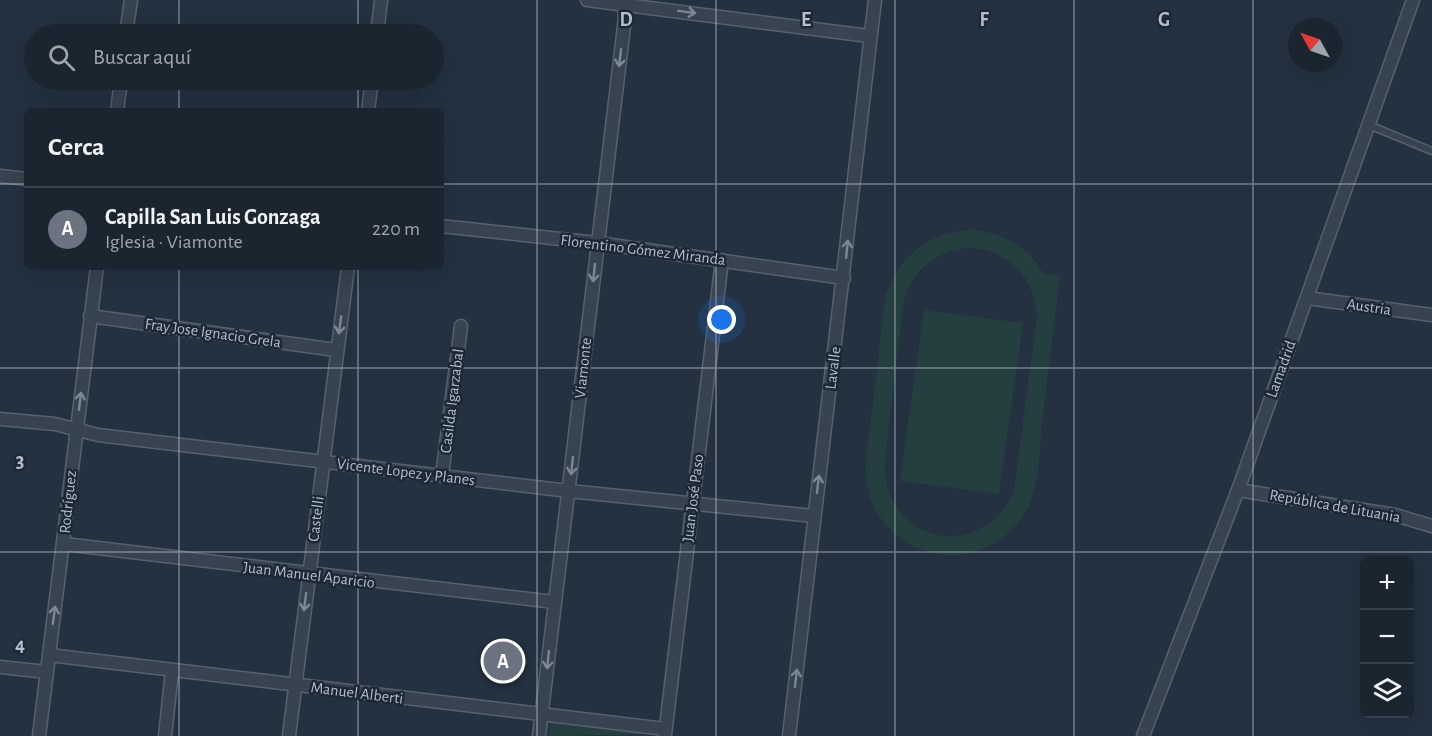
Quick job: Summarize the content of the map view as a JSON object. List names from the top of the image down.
{
  "streets": {
    "street": [
      "Florentino Gómez Miranda",
      "Austria",
      "Fray Jose Ignacio Grela",
      "Viamonte",
      "Lavalle",
      "Lamadrid",
      "Casilda Igarzabal",
      "Vicente Lopez y Planes",
      "Juan José Paso",
      "Rodríguez",
      "República de Lituania",
      "Castelli",
      "Juan Manuel Aparicio",
      "Manuel Alberti"
    ]
  },
  "crossings": [
    ["Florentino Gómez Miranda", "Viamonte"],
    ["Florentino Gómez Miranda", "Lavalle"],
    ["Florentino Gómez Miranda", "Juan José Paso"],
    ["Austria", "Lamadrid"],
    ["Fray Jose Ignacio Grela", "Rodríguez"],
    ["Fray Jose Ignacio Grela", "Castelli"],
    ["Viamonte", "Vicente Lopez y Planes"],
    ["Viamonte", "Juan Manuel Aparicio"],
    ["Viamonte", "Manuel Alberti"],
    ["Lavalle", "Vicente Lopez y Planes"],
    ["Lamadrid", "República de Lituania"],
    ["Casilda Igarzabal", "Vicente Lopez y Planes"],
    ["Vicente Lopez y Planes", "Juan José Paso"],
    ["Vicente Lopez y Planes", "Rodríguez"],
    ["Vicente Lopez y Planes", "Castelli"],
    ["Juan José Paso", "Manuel Alberti"],
    ["Rodríguez", "Juan Manuel Aparicio"],
    ["Rodríguez", "Manuel Alberti"],
    ["Castelli", "Juan Manuel Aparicio"],
    ["Castelli", "Manuel Alberti"]
  ],
  "one_way": [
    "Viamonte",
    "Lavalle",
    "Rodríguez",
    "Castelli"
  ],
  "north": "top left",
  "page": {
    "search": "Buscar aquí",
    "heading": "Cerca",
    "list": [
      {
        "mark": "A",
        "name": "Capilla San Luis Gonzaga",
        "note": "Iglesia · Viamonte",
        "value": "220 m"
      }
    ],
    "map_buttons": ["+", "−"],
    "pins": "A"
  },
  "grid": {
    "columns": [
      "D",
      "E",
      "F",
      "G"
    ],
    "rows": ["3", "4"]
  }
}
